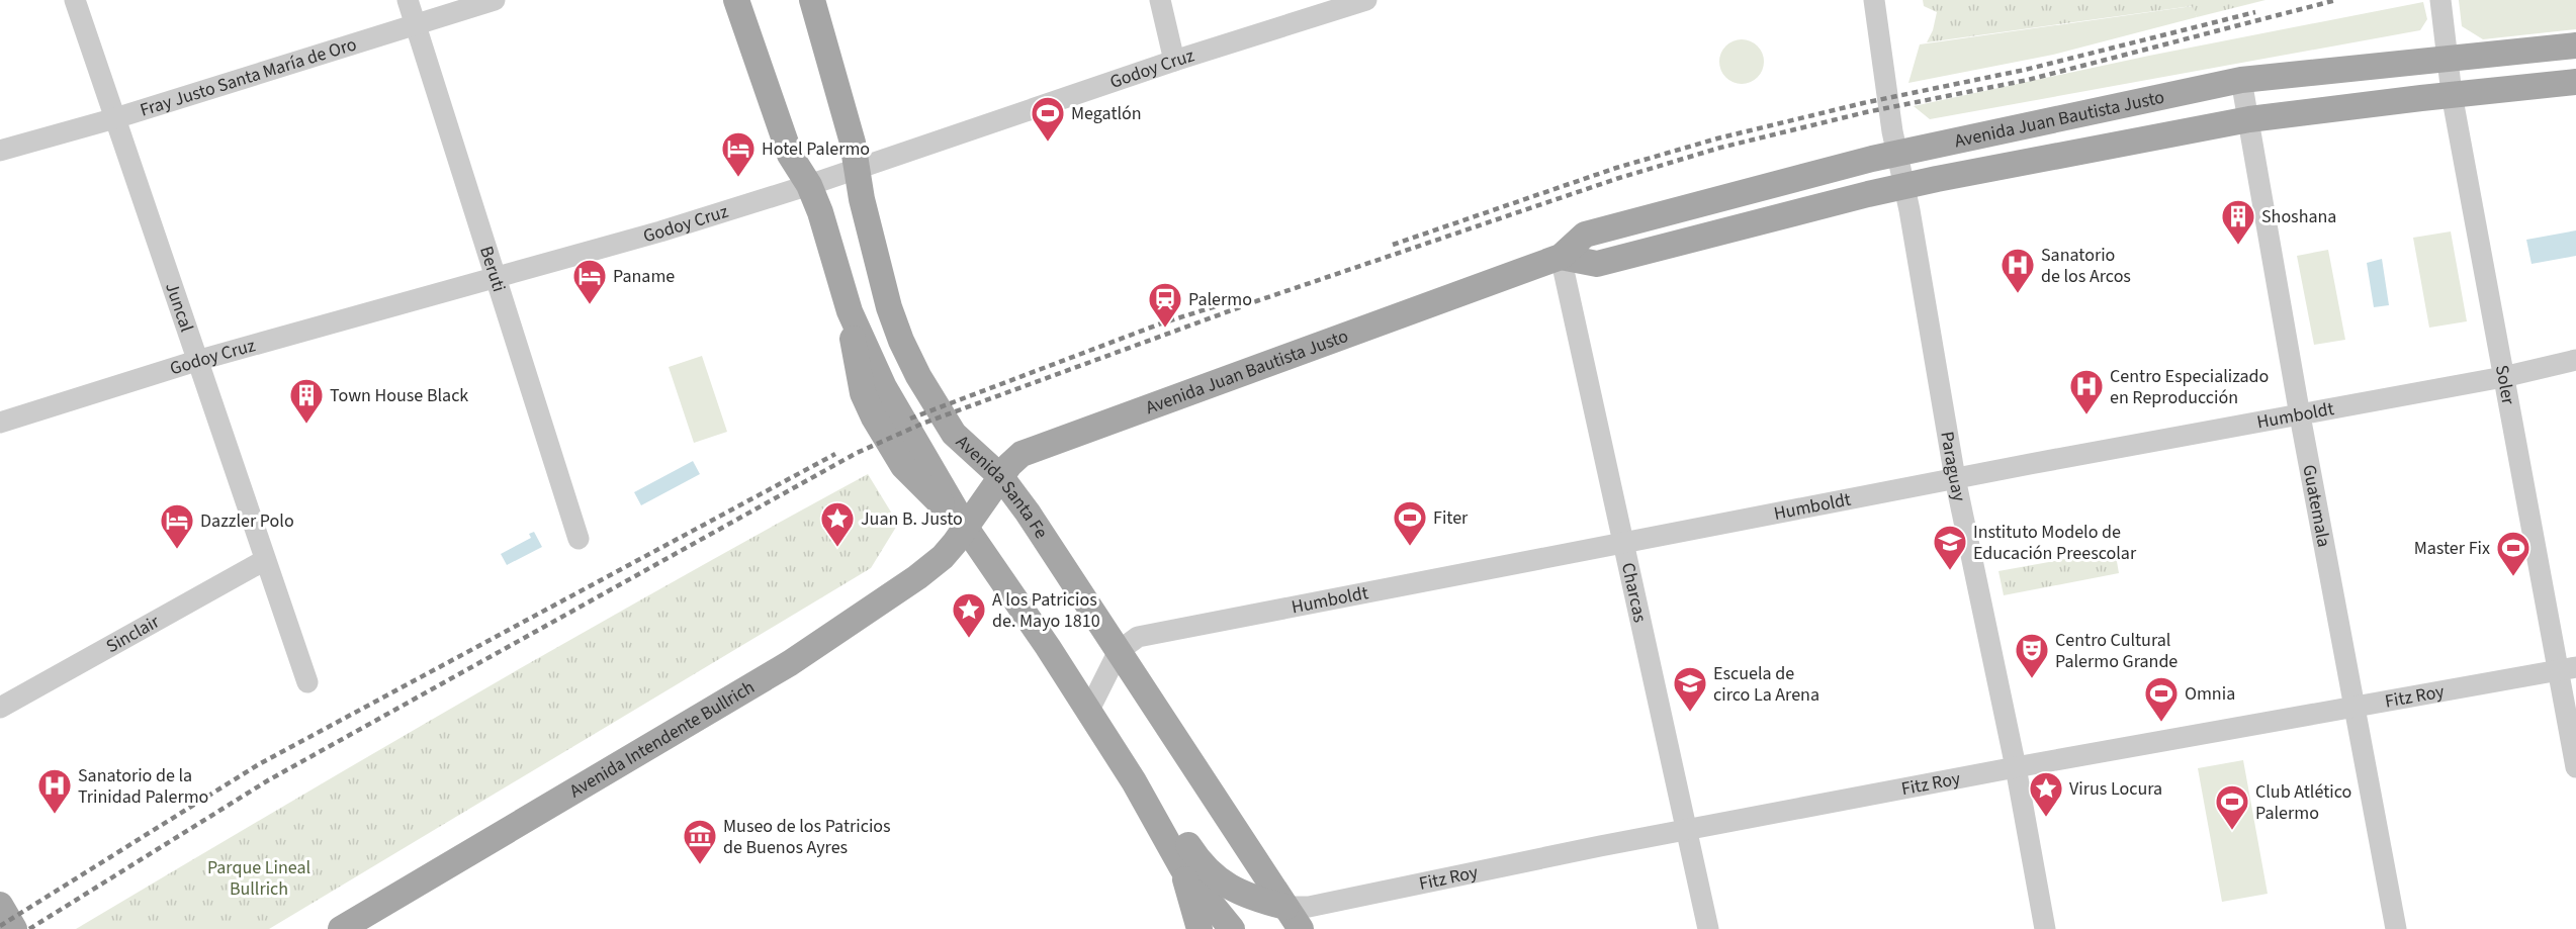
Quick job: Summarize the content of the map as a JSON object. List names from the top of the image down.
{
  "streets": {
    "main road": ["Avenida Juan Bautista Justo", "Avenida Santa Fe", "Avenida Intendente Bullrich"],
    "street": [
      "Godoy Cruz",
      "Fray Justo Santa María de Oro",
      "Beruti",
      "Juncal",
      "Soler",
      "Humboldt",
      "Paraguay",
      "Guatemala",
      "Charcas",
      "Sinclair",
      "Fitz Roy"
    ]
  },
  "crossings": [
    ["Godoy Cruz", "Beruti"],
    ["Godoy Cruz", "Juncal"],
    ["Godoy Cruz", "Avenida Santa Fe"],
    ["Fray Justo Santa María de Oro", "Beruti"],
    ["Fray Justo Santa María de Oro", "Juncal"],
    ["Avenida Juan Bautista Justo", "Soler"],
    ["Avenida Juan Bautista Justo", "Paraguay"],
    ["Avenida Juan Bautista Justo", "Avenida Santa Fe"],
    ["Avenida Juan Bautista Justo", "Guatemala"],
    ["Avenida Juan Bautista Justo", "Charcas"],
    ["Avenida Juan Bautista Justo", "Avenida Intendente Bullrich"],
    ["Juncal", "Sinclair"],
    ["Soler", "Humboldt"],
    ["Soler", "Fitz Roy"],
    ["Humboldt", "Paraguay"],
    ["Humboldt", "Avenida Santa Fe"],
    ["Humboldt", "Guatemala"],
    ["Humboldt", "Charcas"],
    ["Paraguay", "Fitz Roy"],
    ["Avenida Santa Fe", "Fitz Roy"],
    ["Guatemala", "Fitz Roy"],
    ["Charcas", "Fitz Roy"]
  ],
  "parks": ["Parque Lineal Bullrich"],
  "places": {
    "sports": [
      "Megatlón",
      "Fiter",
      "Master Fix",
      "Omnia",
      "Club Atlético Palermo"
    ],
    "hotel": ["Hotel Palermo", "Paname", "Dazzler Polo"],
    "building": ["Shoshana", "Town House Black"],
    "hospital": ["Sanatorio de los Arcos", "Centro Especializado en Reproducción", "Sanatorio de la Trinidad Palermo"],
    "station": ["Palermo"],
    "place": ["Juan B. Justo", "A los Patricios de. Mayo 1810", "Virus Locura"],
    "school or university": ["Instituto Modelo de Educación Preescolar", "Escuela de circo La Arena"],
    "theatre": ["Centro Cultural Palermo Grande"],
    "museum": ["Museo de los Patricios de Buenos Ayres"]
  }
}
